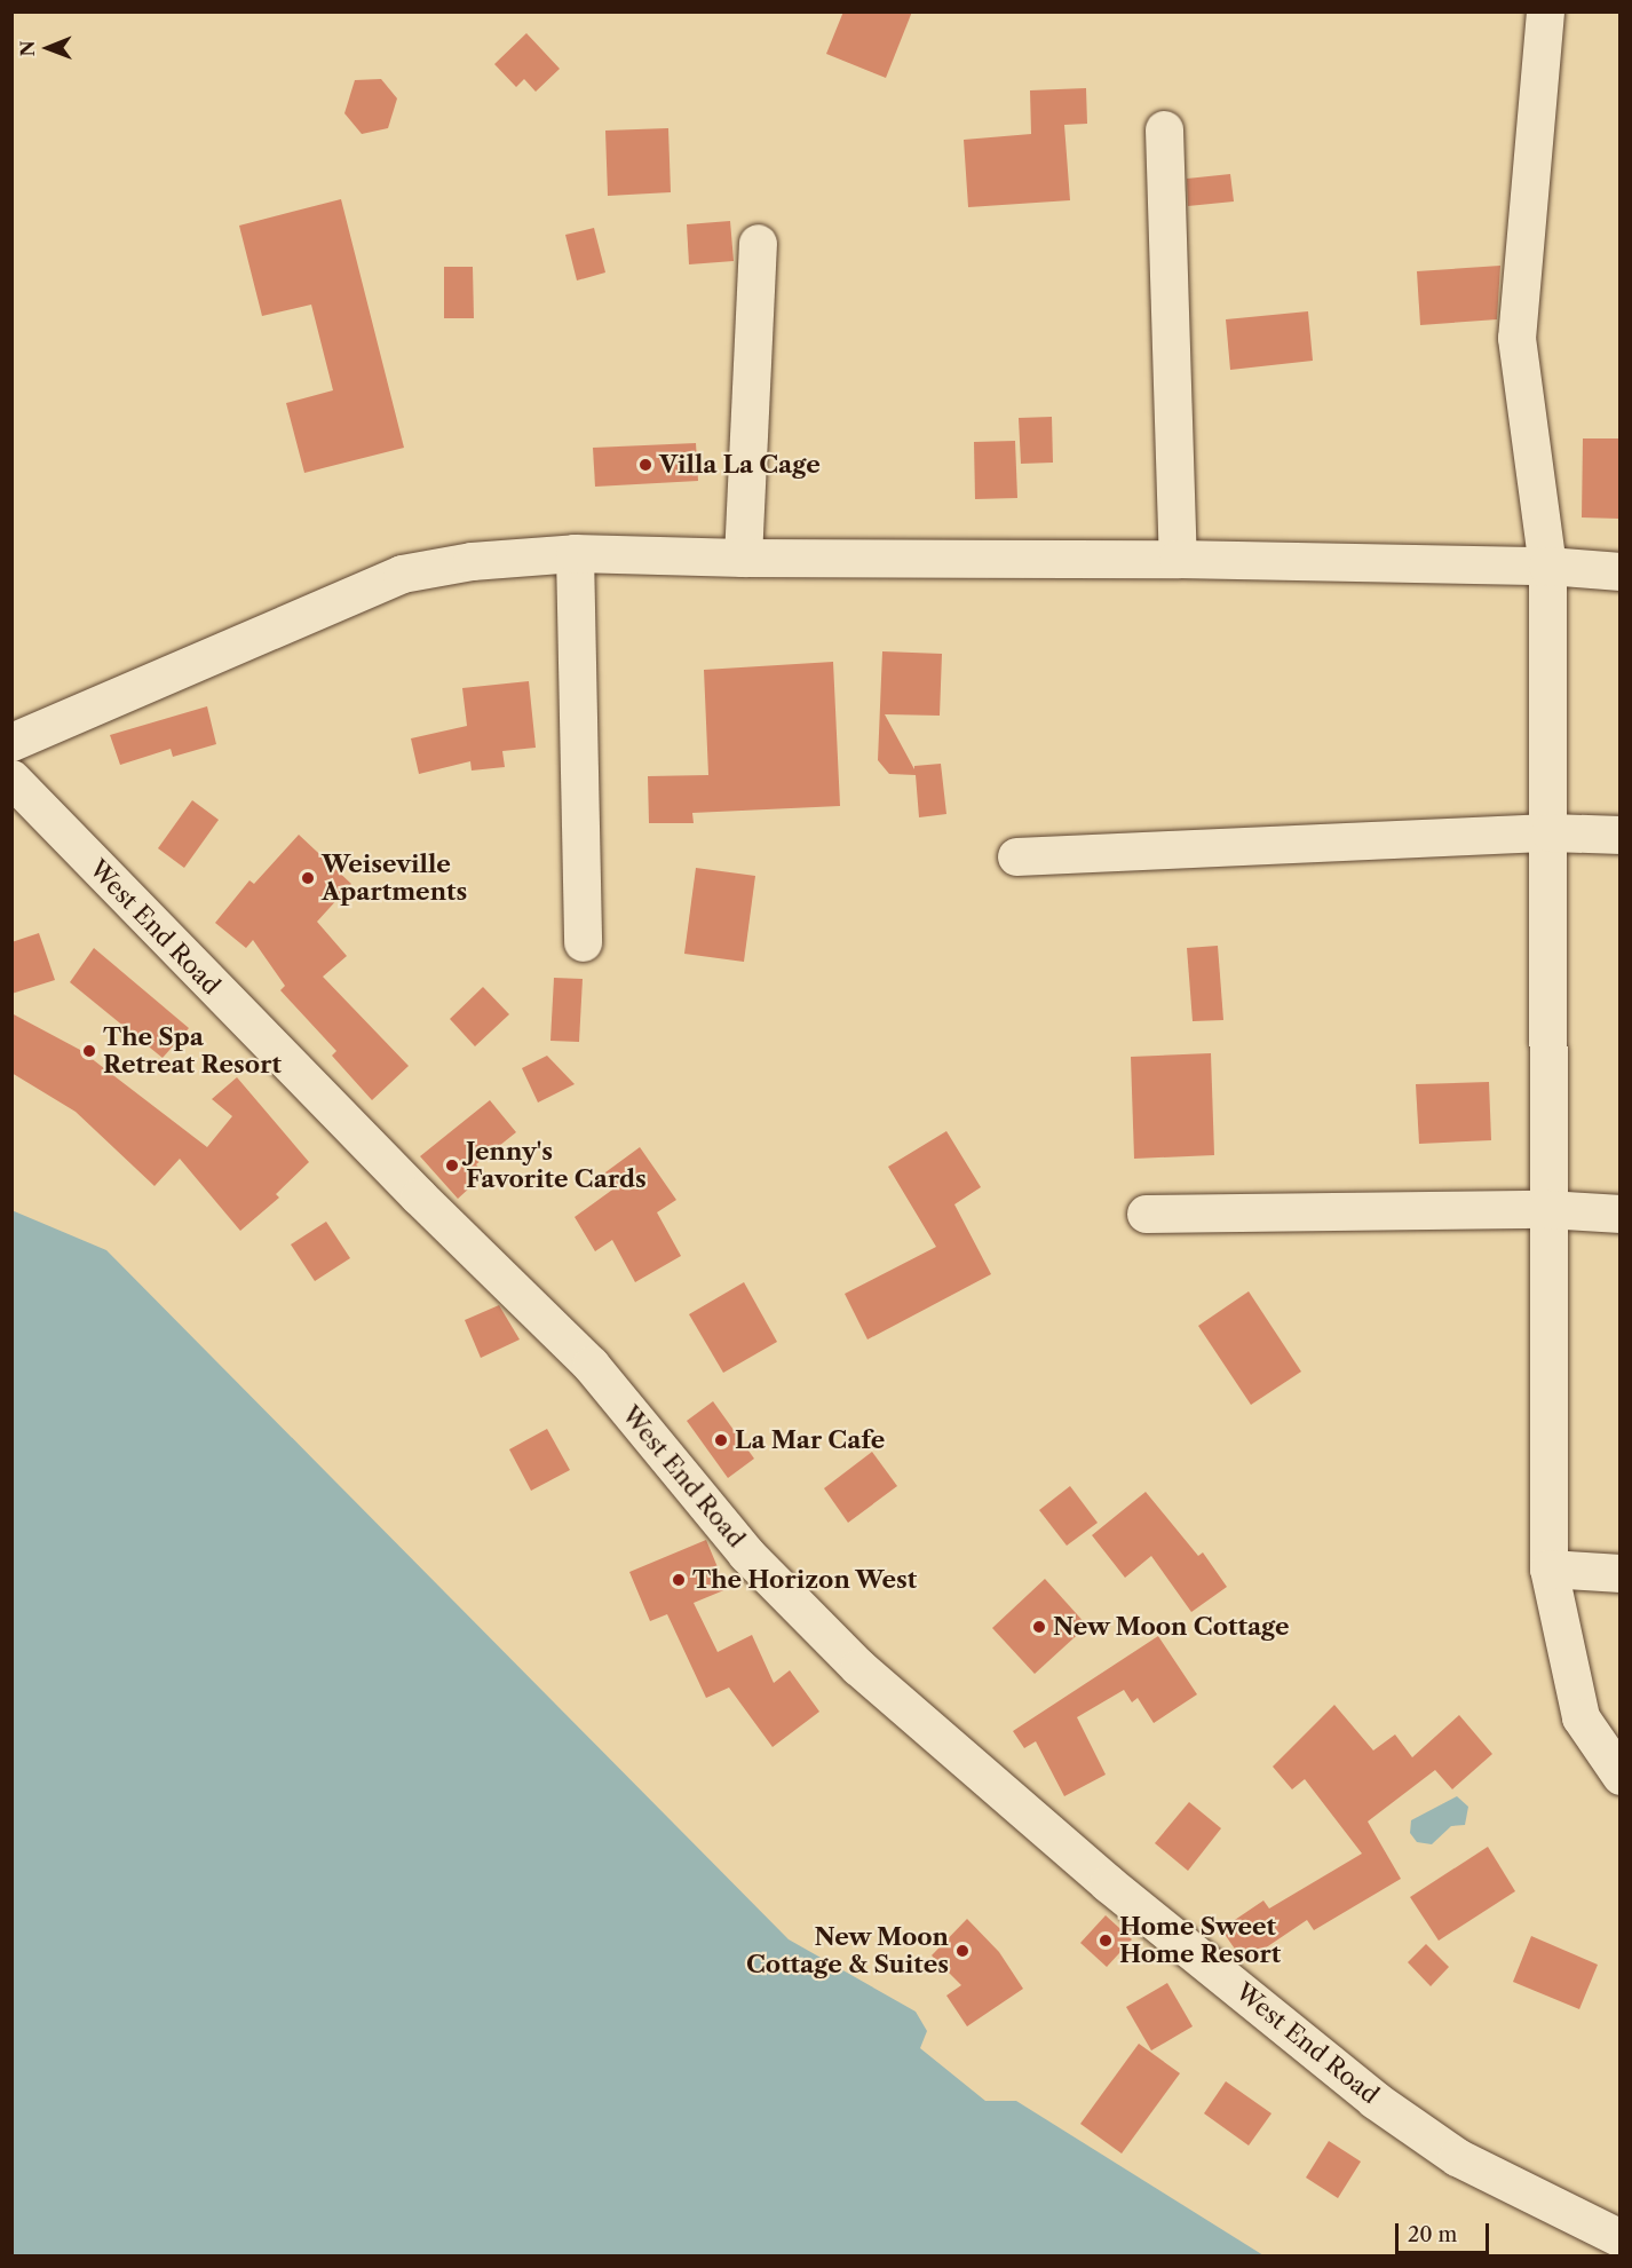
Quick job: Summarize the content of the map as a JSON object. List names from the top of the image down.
{
  "streets": {
    "street": ["West End Road"]
  },
  "places": [
    "Villa La Cage",
    "Weiseville Apartments",
    "The Spa Retreat Resort",
    "Jenny's Favorite Cards",
    "La Mar Cafe",
    "The Horizon West",
    "New Moon Cottage",
    "Home Sweet Home Resort",
    "New Moon Cottage & Suites"
  ],
  "scale_bar": "20 m",
  "north": "left"
}
